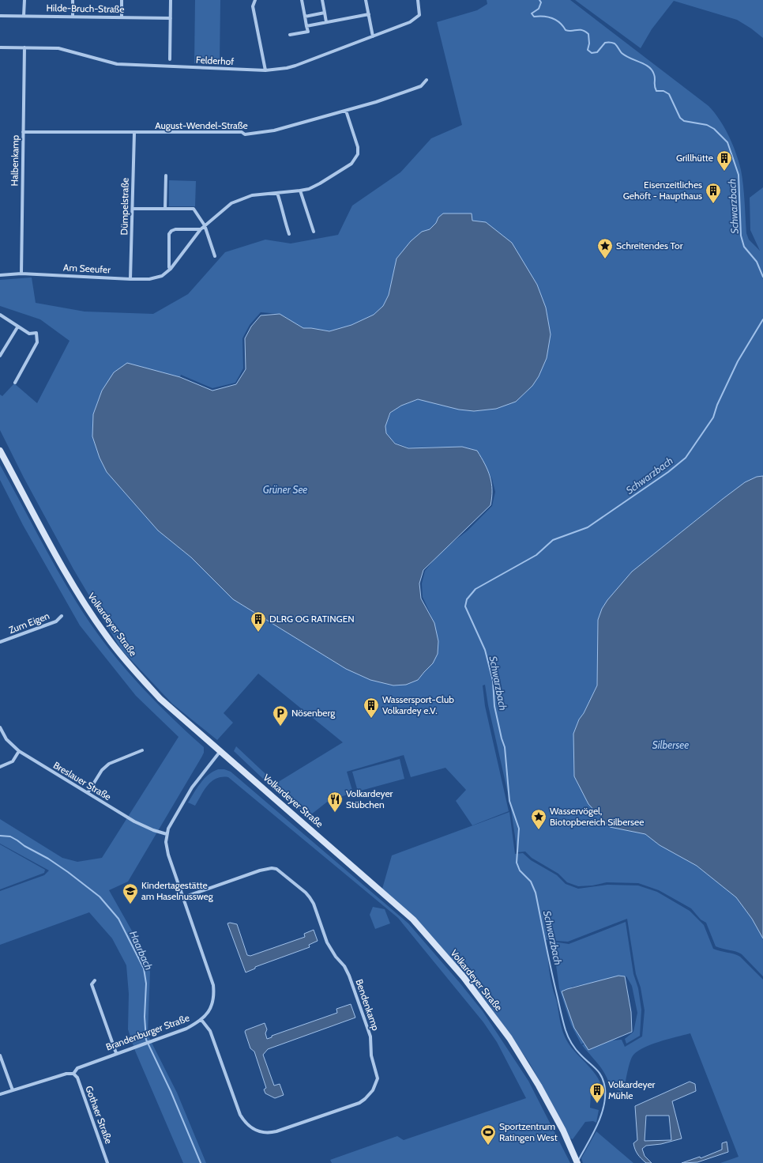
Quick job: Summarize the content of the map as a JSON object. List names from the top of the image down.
{
  "streets": {
    "main road": ["Volkardeyer Straße"],
    "street": [
      "Hilde-Bruch-Straße",
      "Felderhof",
      "August-Wendel-Straße",
      "Halbenkamp",
      "Dümpelstraße",
      "Am Seeufer",
      "Zum Eigen",
      "Breslauer Straße",
      "Bendenkamp",
      "Brandenburger Straße",
      "Gothaer Straße"
    ]
  },
  "crossings": [
    ["Felderhof", "Halbenkamp"],
    ["August-Wendel-Straße", "Halbenkamp"],
    ["August-Wendel-Straße", "Dümpelstraße"],
    ["August-Wendel-Straße", "Am Seeufer"],
    ["Halbenkamp", "Am Seeufer"],
    ["Dümpelstraße", "Am Seeufer"],
    ["Volkardeyer Straße", "Brandenburger Straße"],
    ["Breslauer Straße", "Brandenburger Straße"],
    ["Bendenkamp", "Brandenburger Straße"],
    ["Brandenburger Straße", "Gothaer Straße"]
  ],
  "water": [
    "Schwarzbach",
    "Grüner See",
    "Silbersee",
    "Haarbach"
  ],
  "places": {
    "building": [
      "Grillhütte",
      "Eisenzeitliches Gehöft - Haupthaus",
      "DLRG OG RATINGEN",
      "Wassersport-Club Volkardey e.V.",
      "Volkardeyer Mühle"
    ],
    "place": ["Schreitendes Tor", "Wasservögel, Biotopbereich Silbersee"],
    "parking": ["Nösenberg"],
    "restaurant": ["Volkardeyer Stübchen"],
    "school or university": ["Kindertagestätte am Haselnussweg"],
    "sports": ["Sportzentrum Ratingen West"]
  }
}
